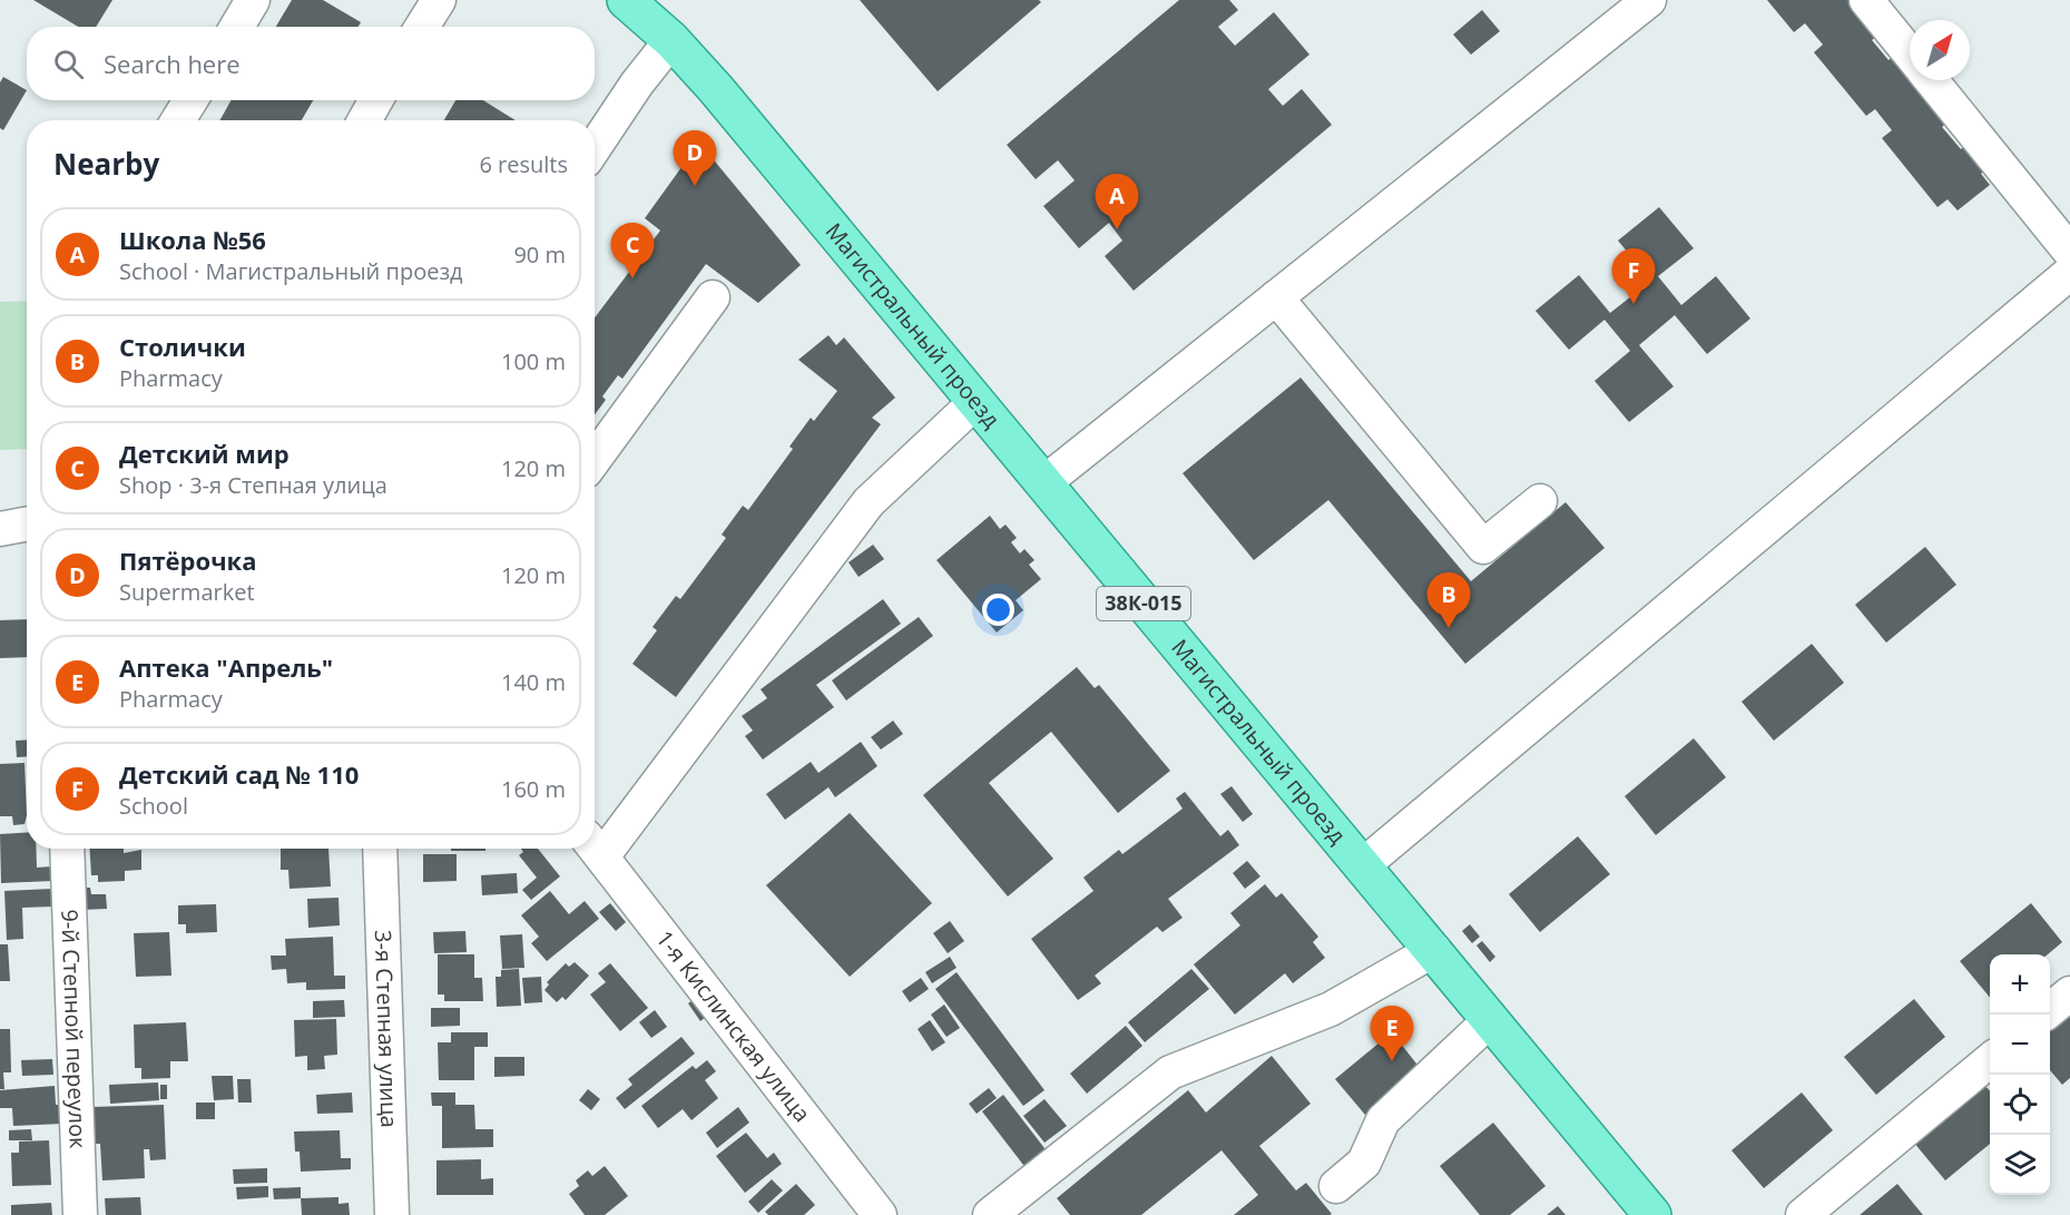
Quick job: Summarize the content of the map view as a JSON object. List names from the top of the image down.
{
  "streets": {
    "main road": ["Магистральный проезд", "38К-015"],
    "street": ["1-я Кислинская улица", "9-й Степной переулок", "3-я Степная улица"]
  },
  "north": "top right",
  "page": {
    "search": "Search here",
    "heading": ["Nearby", "6 results"],
    "pins": [
      "D",
      "A",
      "C",
      "F",
      "B",
      "E"
    ],
    "list": [
      {
        "mark": "A",
        "name": "Школа №56",
        "note": "School · Магистральный проезд",
        "value": "90 m"
      },
      {
        "mark": "B",
        "name": "Столички",
        "note": "Pharmacy",
        "value": "100 m"
      },
      {
        "mark": "C",
        "name": "Детский мир",
        "note": "Shop · 3-я Степная улица",
        "value": "120 m"
      },
      {
        "mark": "D",
        "name": "Пятёрочка",
        "note": "Supermarket",
        "value": "120 m"
      },
      {
        "mark": "E",
        "name": "Аптека \"Апрель\"",
        "note": "Pharmacy",
        "value": "140 m"
      },
      {
        "mark": "F",
        "name": "Детский сад № 110",
        "note": "School",
        "value": "160 m"
      }
    ],
    "map_buttons": ["+", "−"]
  }
}
